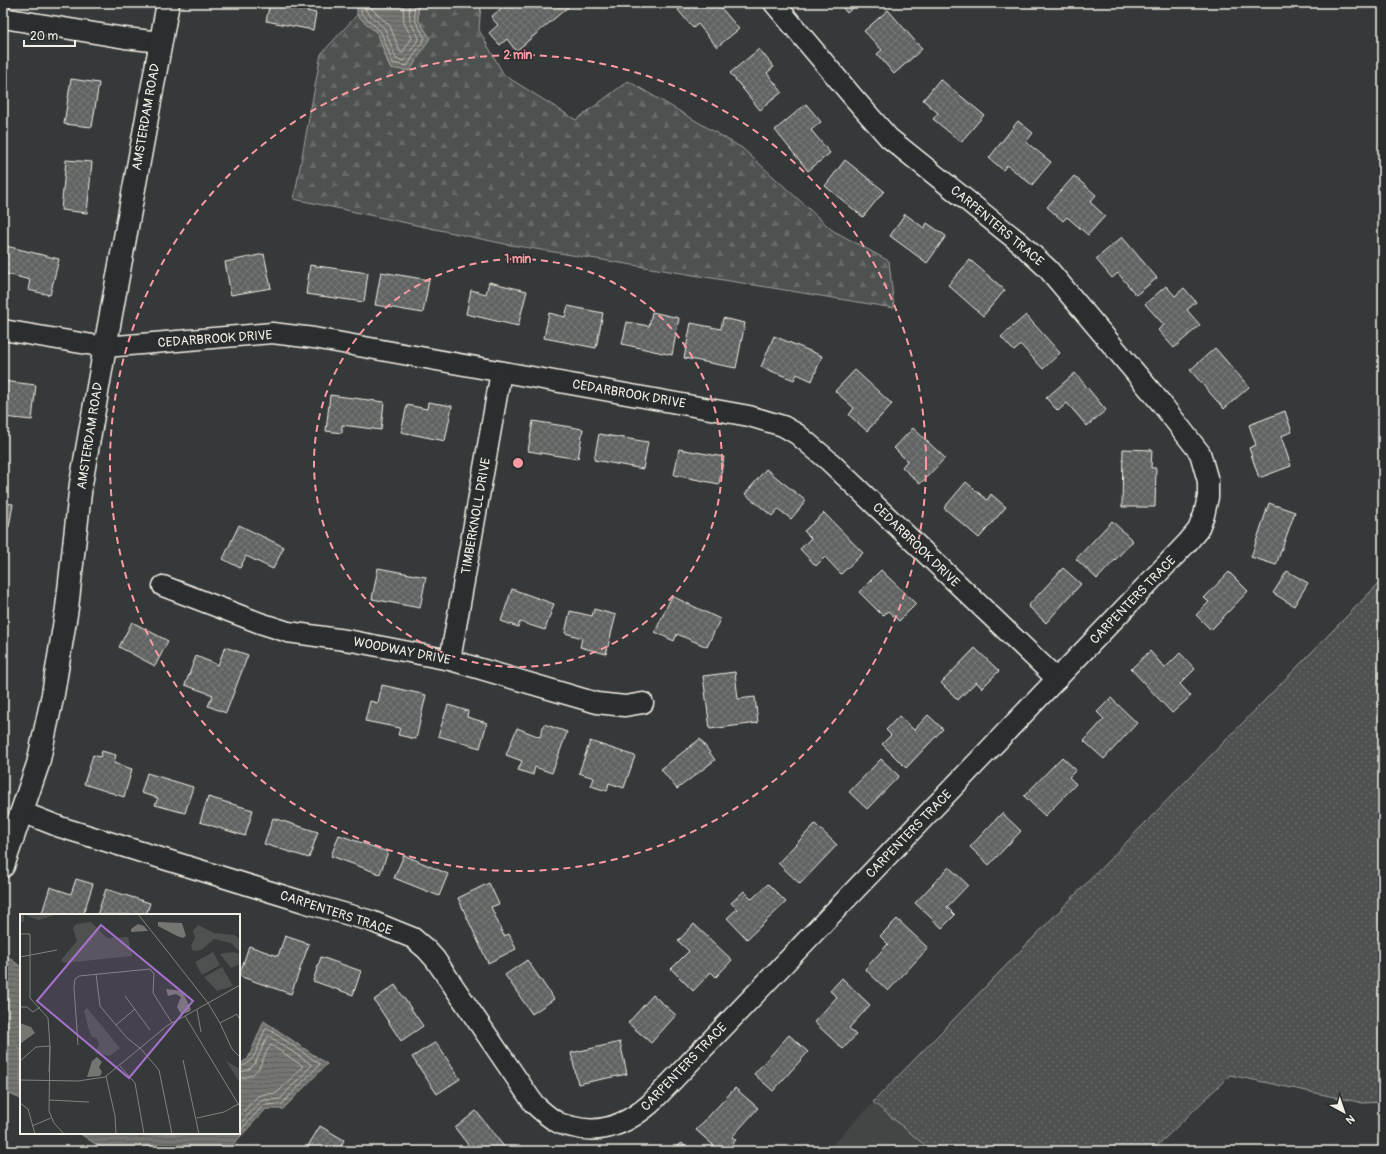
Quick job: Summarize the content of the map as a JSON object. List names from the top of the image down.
{
  "streets": {
    "main road": ["AMSTERDAM ROAD"],
    "street": [
      "CARPENTERS TRACE",
      "CEDARBROOK DRIVE",
      "TIMBERKNOLL DRIVE",
      "WOODWAY DRIVE"
    ]
  },
  "crossings": [
    ["AMSTERDAM ROAD", "CARPENTERS TRACE"],
    ["AMSTERDAM ROAD", "CEDARBROOK DRIVE"],
    ["CARPENTERS TRACE", "CEDARBROOK DRIVE"],
    ["CEDARBROOK DRIVE", "TIMBERKNOLL DRIVE"],
    ["TIMBERKNOLL DRIVE", "WOODWAY DRIVE"]
  ],
  "scale_bar": "20 m",
  "north": "bottom right",
  "rings": ["2 min", "1 min"]
}
